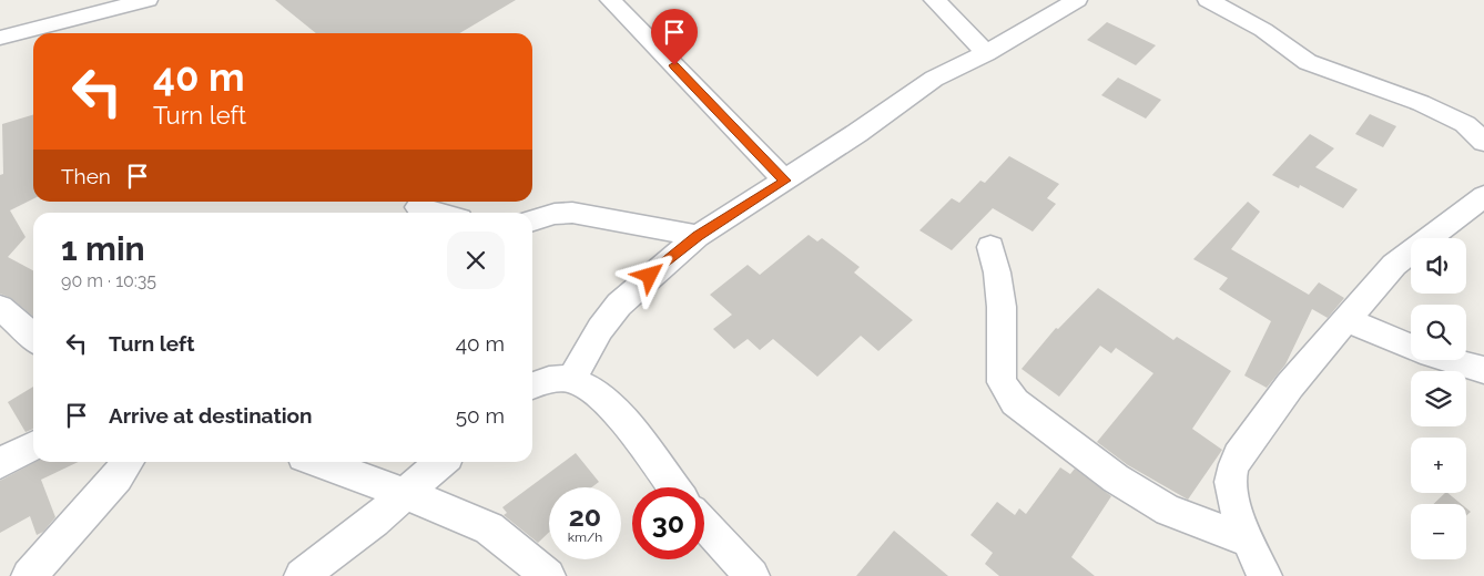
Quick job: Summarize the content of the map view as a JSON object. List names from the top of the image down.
{
  "page": {
    "turn": ["40 m", "Turn left"],
    "then": "Then",
    "heading": ["1 min", "90 m · 10:35"],
    "map_buttons": ["+", "−"],
    "list": [
      {
        "name": "Turn left",
        "value": "40 m"
      },
      {
        "name": "Arrive at destination",
        "value": "50 m"
      }
    ],
    "speed": "20 km/h",
    "limit": "30"
  }
}
